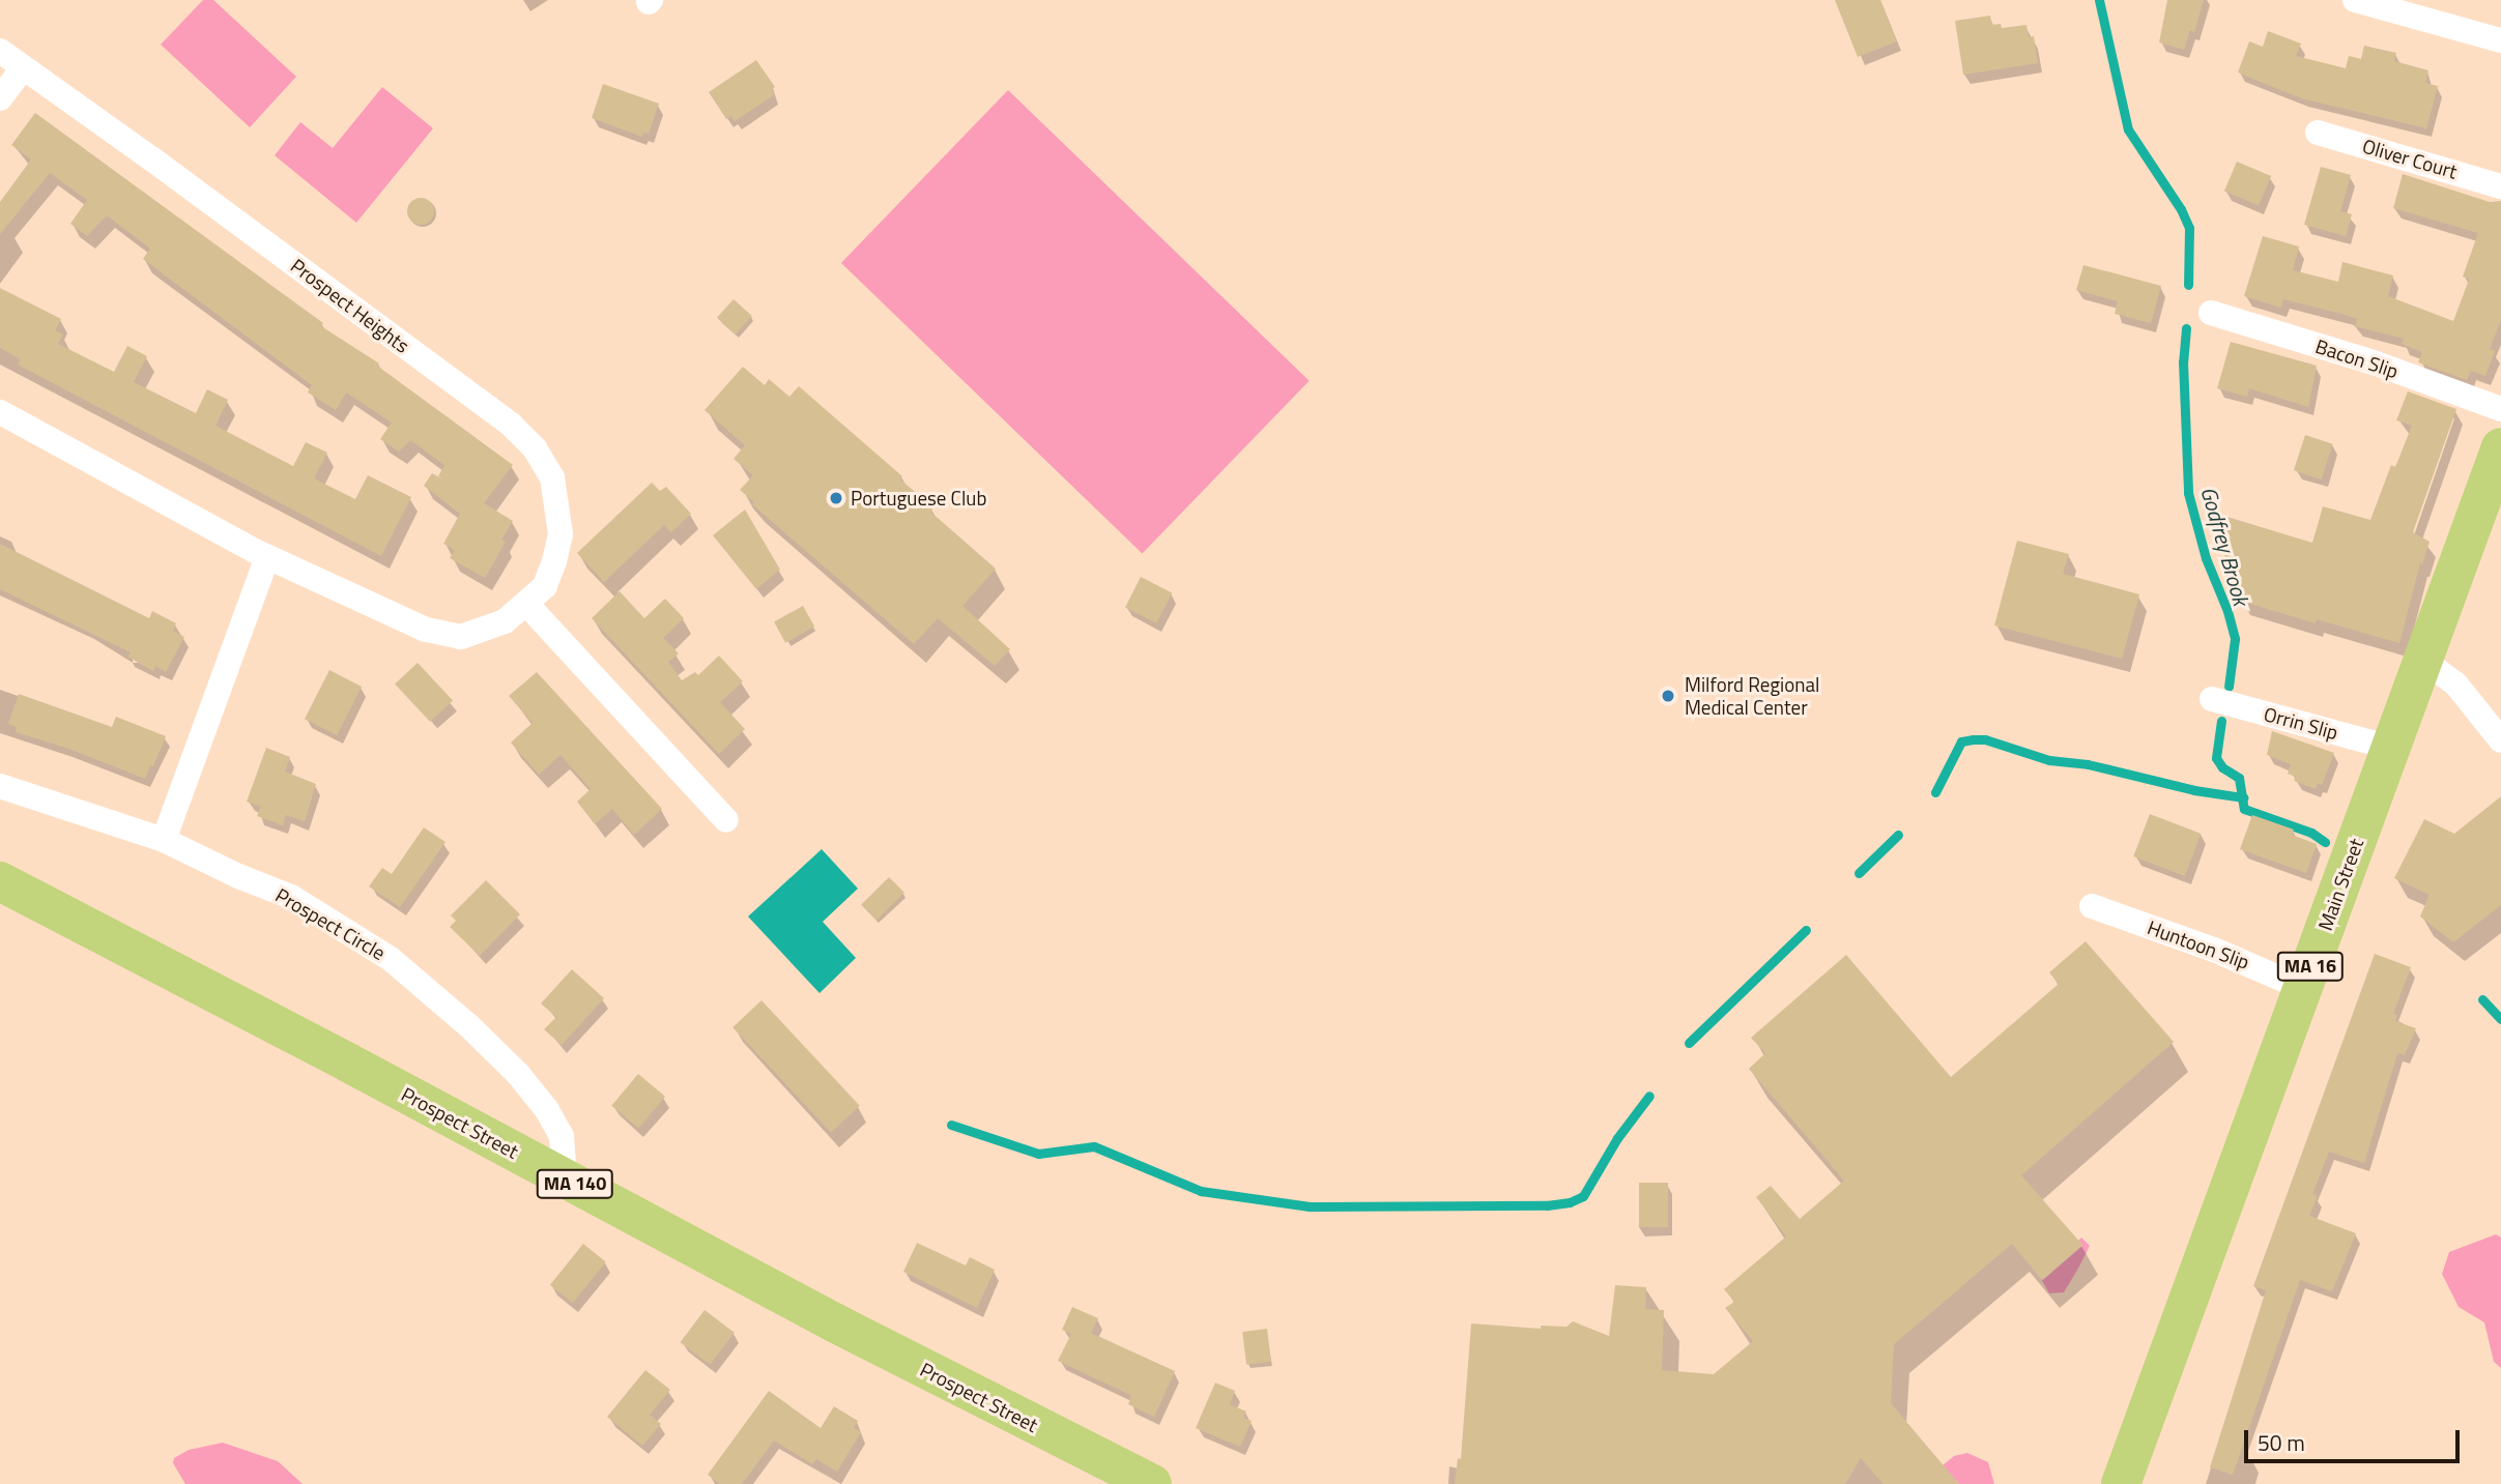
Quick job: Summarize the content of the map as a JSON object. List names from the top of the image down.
{
  "streets": {
    "main road": [
      "Main Street",
      "MA 16",
      "Prospect Street",
      "MA 140"
    ],
    "street": [
      "Oliver Court",
      "Prospect Heights",
      "Bacon Slip",
      "Orrin Slip",
      "Prospect Circle",
      "Huntoon Slip"
    ]
  },
  "crossings": [
    ["Orrin Slip", "Main Street"],
    ["Main Street", "Huntoon Slip"],
    ["Prospect Circle", "Prospect Street"]
  ],
  "water": ["Godfrey Brook"],
  "places": ["Portuguese Club", "Milford Regional Medical Center"],
  "scale_bar": "50 m"
}
